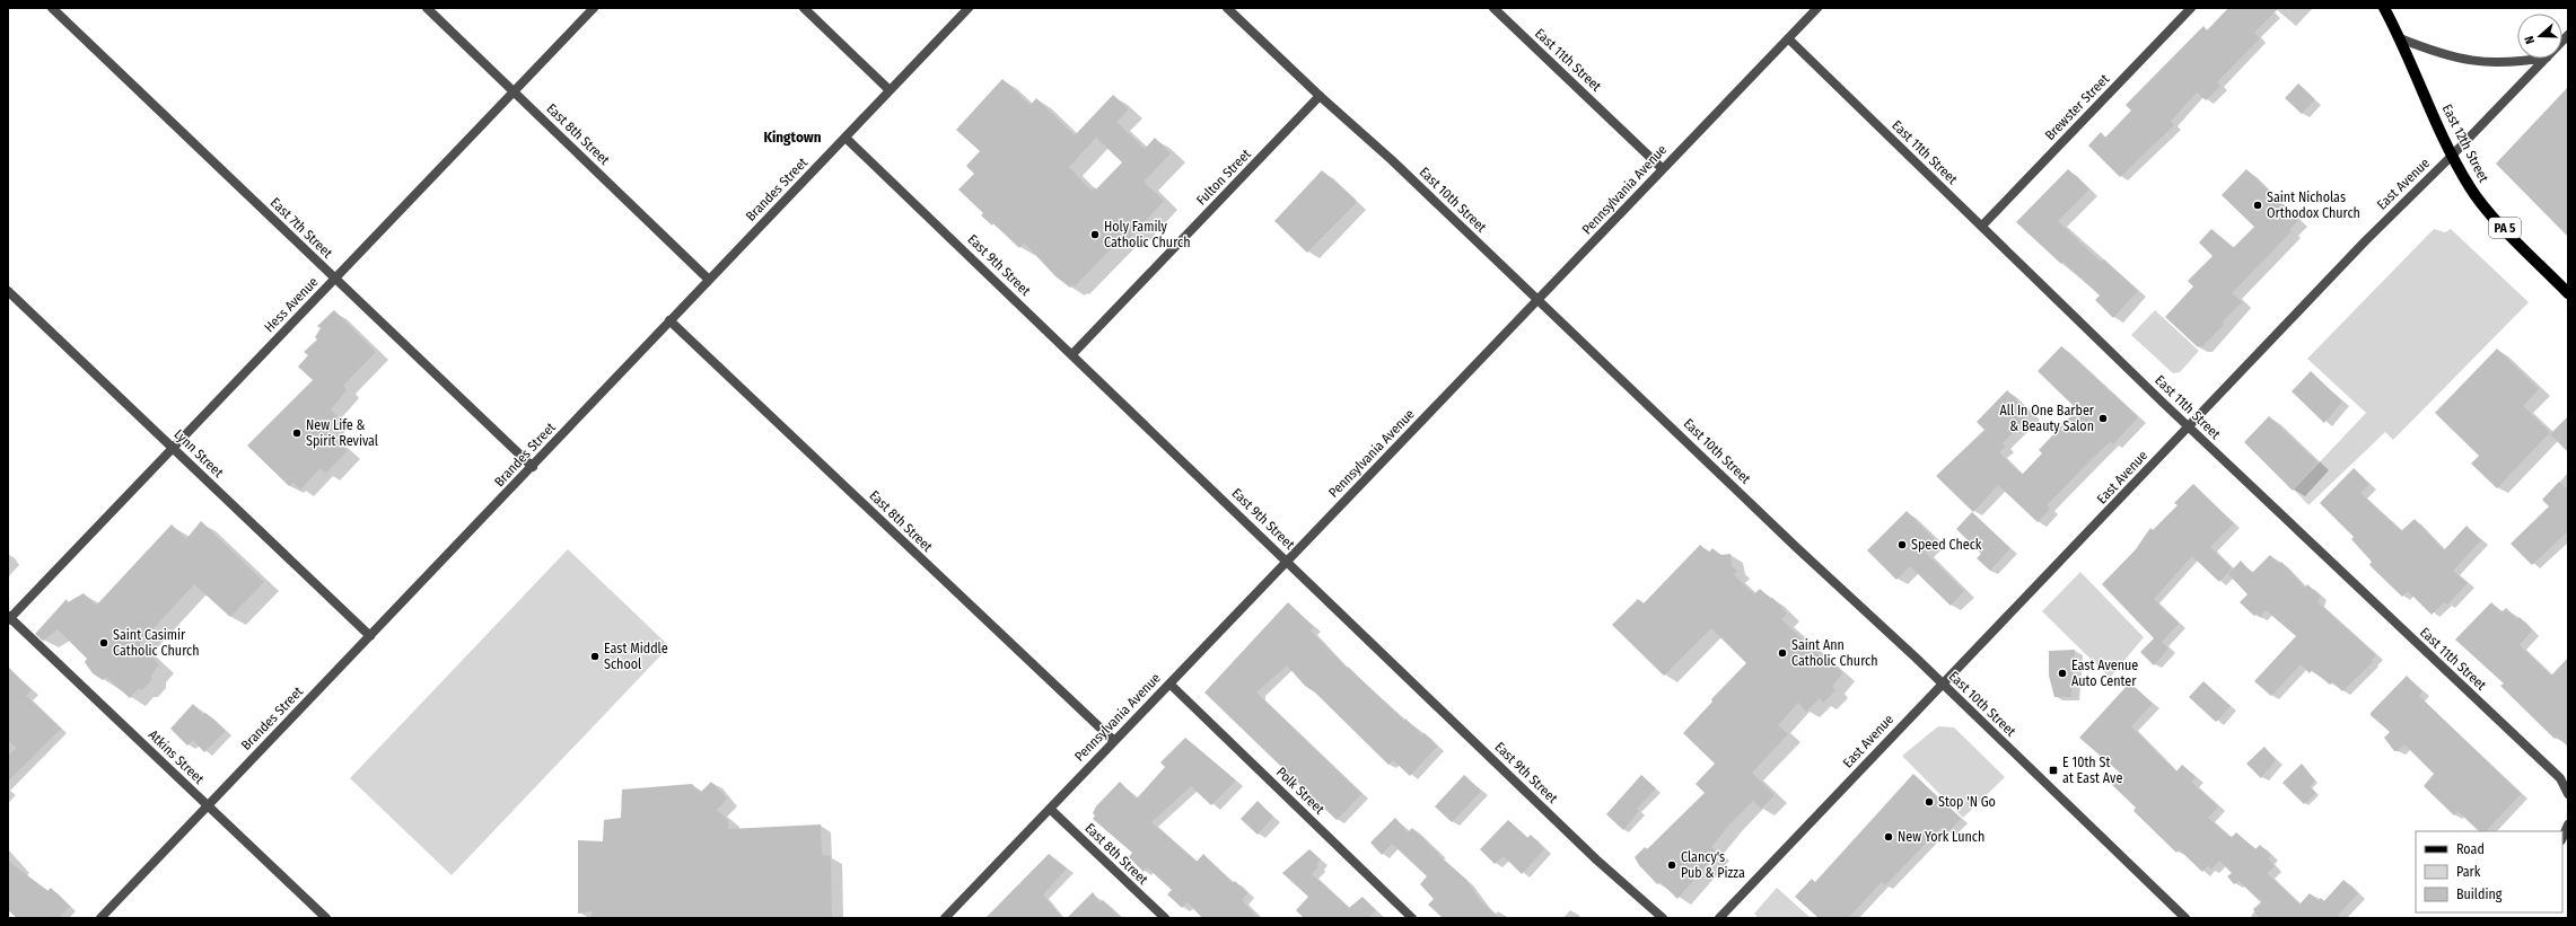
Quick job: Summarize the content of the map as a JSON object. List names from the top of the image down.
{
  "streets": {
    "main road": ["East 12th Street", "PA 5"],
    "street": [
      "East 11th Street",
      "Brewster Street",
      "East 8th Street",
      "Fulton Street",
      "East Avenue",
      "Brandes Street",
      "Pennsylvania Avenue",
      "East 10th Street",
      "East 7th Street",
      "East 9th Street",
      "Hess Avenue",
      "Lynn Street",
      "Atkins Street",
      "Polk Street"
    ]
  },
  "crossings": [
    ["East 11th Street", "Brewster Street"],
    ["East 11th Street", "East Avenue"],
    ["East 11th Street", "Pennsylvania Avenue"],
    ["East 8th Street", "Brandes Street"],
    ["East 8th Street", "Pennsylvania Avenue"],
    ["East 8th Street", "Hess Avenue"],
    ["East 12th Street", "East Avenue"],
    ["Fulton Street", "East 10th Street"],
    ["Fulton Street", "East 9th Street"],
    ["East Avenue", "East 10th Street"],
    ["Brandes Street", "East 7th Street"],
    ["Brandes Street", "East 9th Street"],
    ["Brandes Street", "Lynn Street"],
    ["Brandes Street", "Atkins Street"],
    ["Pennsylvania Avenue", "East 10th Street"],
    ["Pennsylvania Avenue", "East 9th Street"],
    ["Pennsylvania Avenue", "Polk Street"],
    ["East 7th Street", "Hess Avenue"],
    ["Hess Avenue", "Lynn Street"],
    ["Hess Avenue", "Atkins Street"]
  ],
  "districts": ["Kingtown"],
  "places": {
    "other": [
      "Saint Nicholas Orthodox Church",
      "Holy Family Catholic Church",
      "All In One Barber & Beauty Salon",
      "New Life & Spirit Revival",
      "Speed Check",
      "Saint Casimir Catholic Church",
      "Saint Ann Catholic Church",
      "East Middle School",
      "East Avenue Auto Center",
      "Stop 'N Go",
      "New York Lunch",
      "Clancy's Pub & Pizza"
    ],
    "transit": ["E 10th St at East Ave"]
  },
  "legend": ["Road", "Park", "Building"],
  "north": "left"
}
